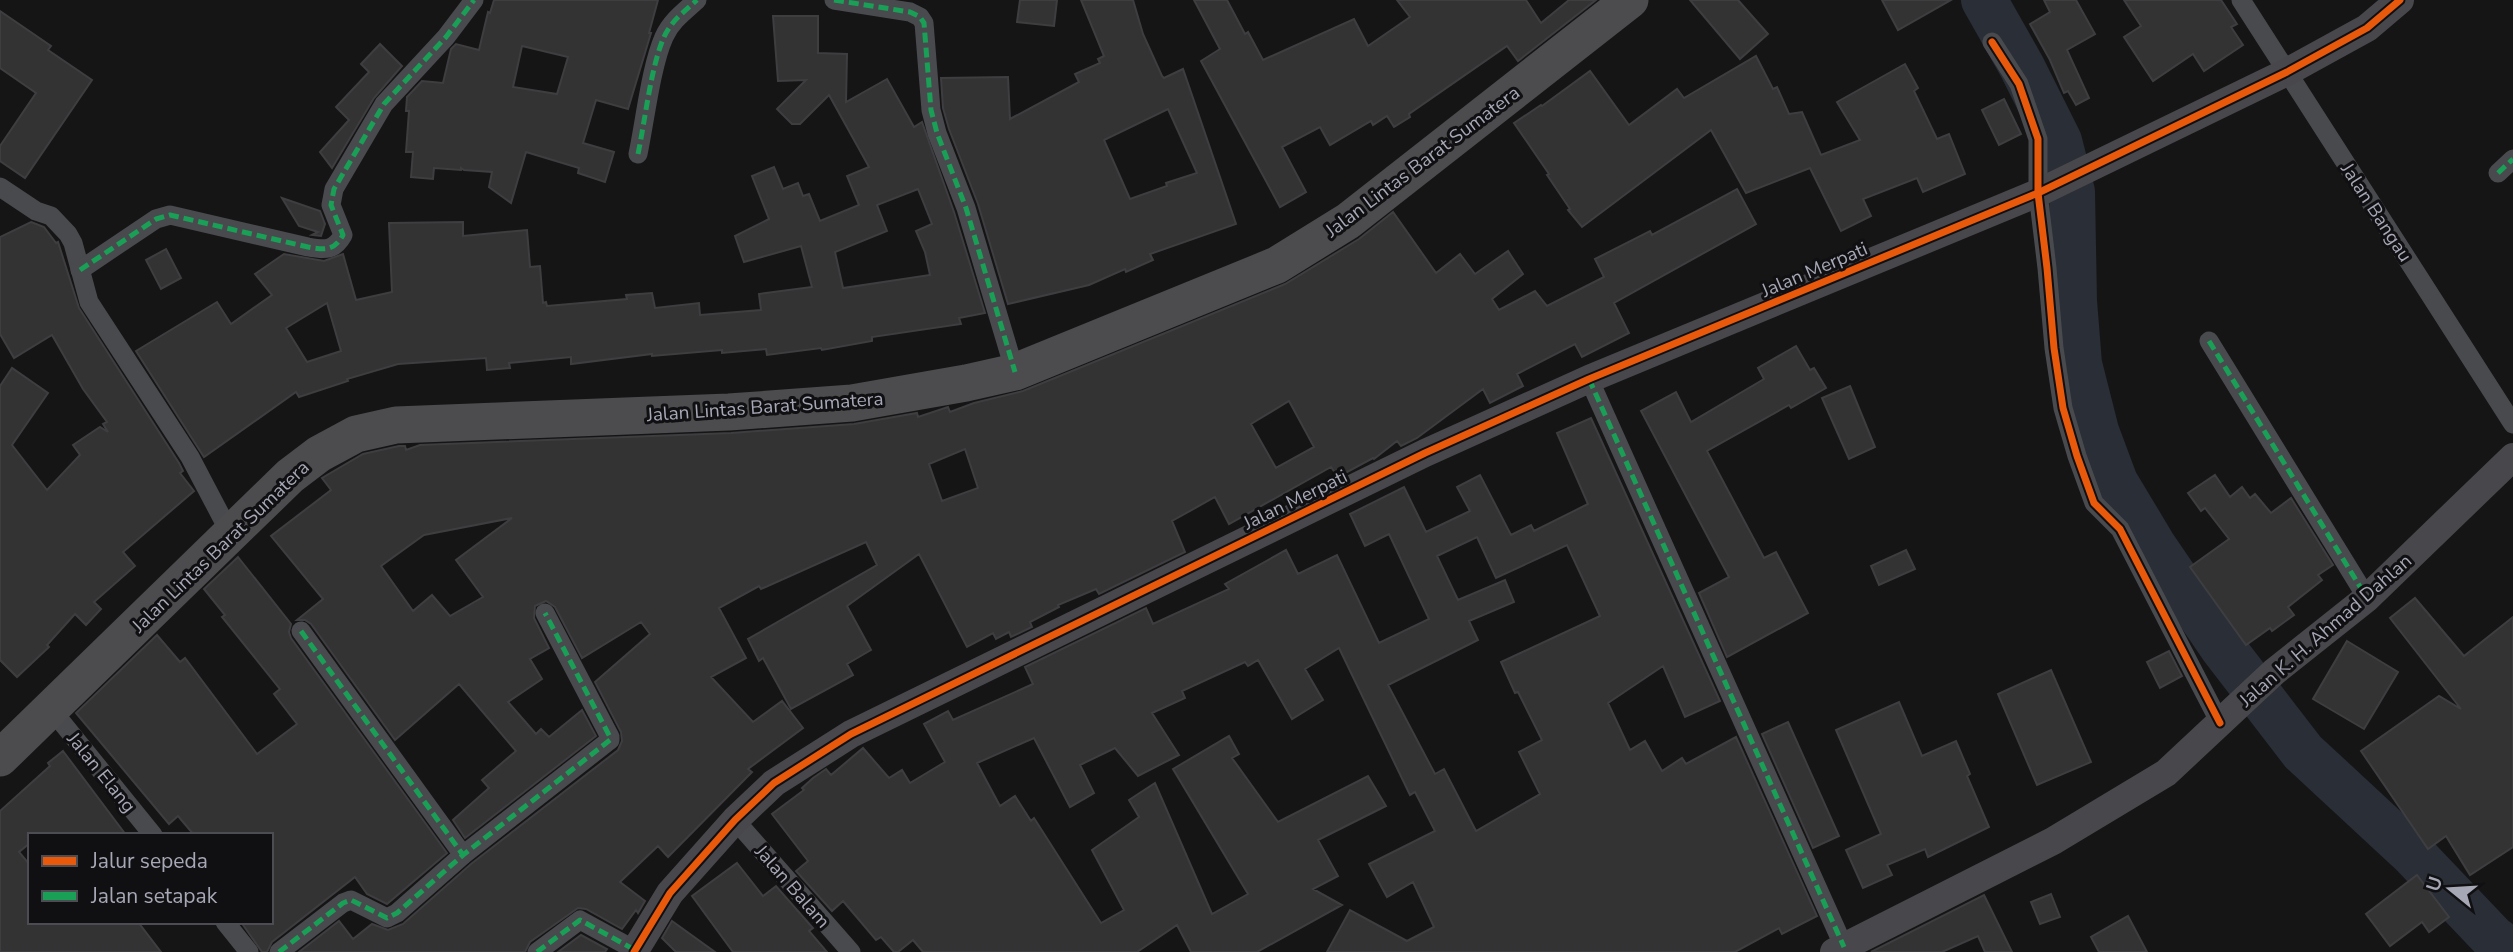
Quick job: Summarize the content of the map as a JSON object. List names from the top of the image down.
{
  "streets": {
    "highway": ["Jalan Lintas Barat Sumatera"],
    "street": [
      "Jalan Bangau",
      "Jalan Merpati",
      "Jalan K. H. Ahmad Dahlan",
      "Jalan Elang",
      "Jalan Balam"
    ]
  },
  "crossings": [
    ["Jalan Lintas Barat Sumatera", "Jalan Elang"],
    ["Jalan Bangau", "Jalan Merpati"],
    ["Jalan Merpati", "Jalan Balam"]
  ],
  "legend": ["Jalur sepeda", "Jalan setapak"],
  "north": "left"
}
